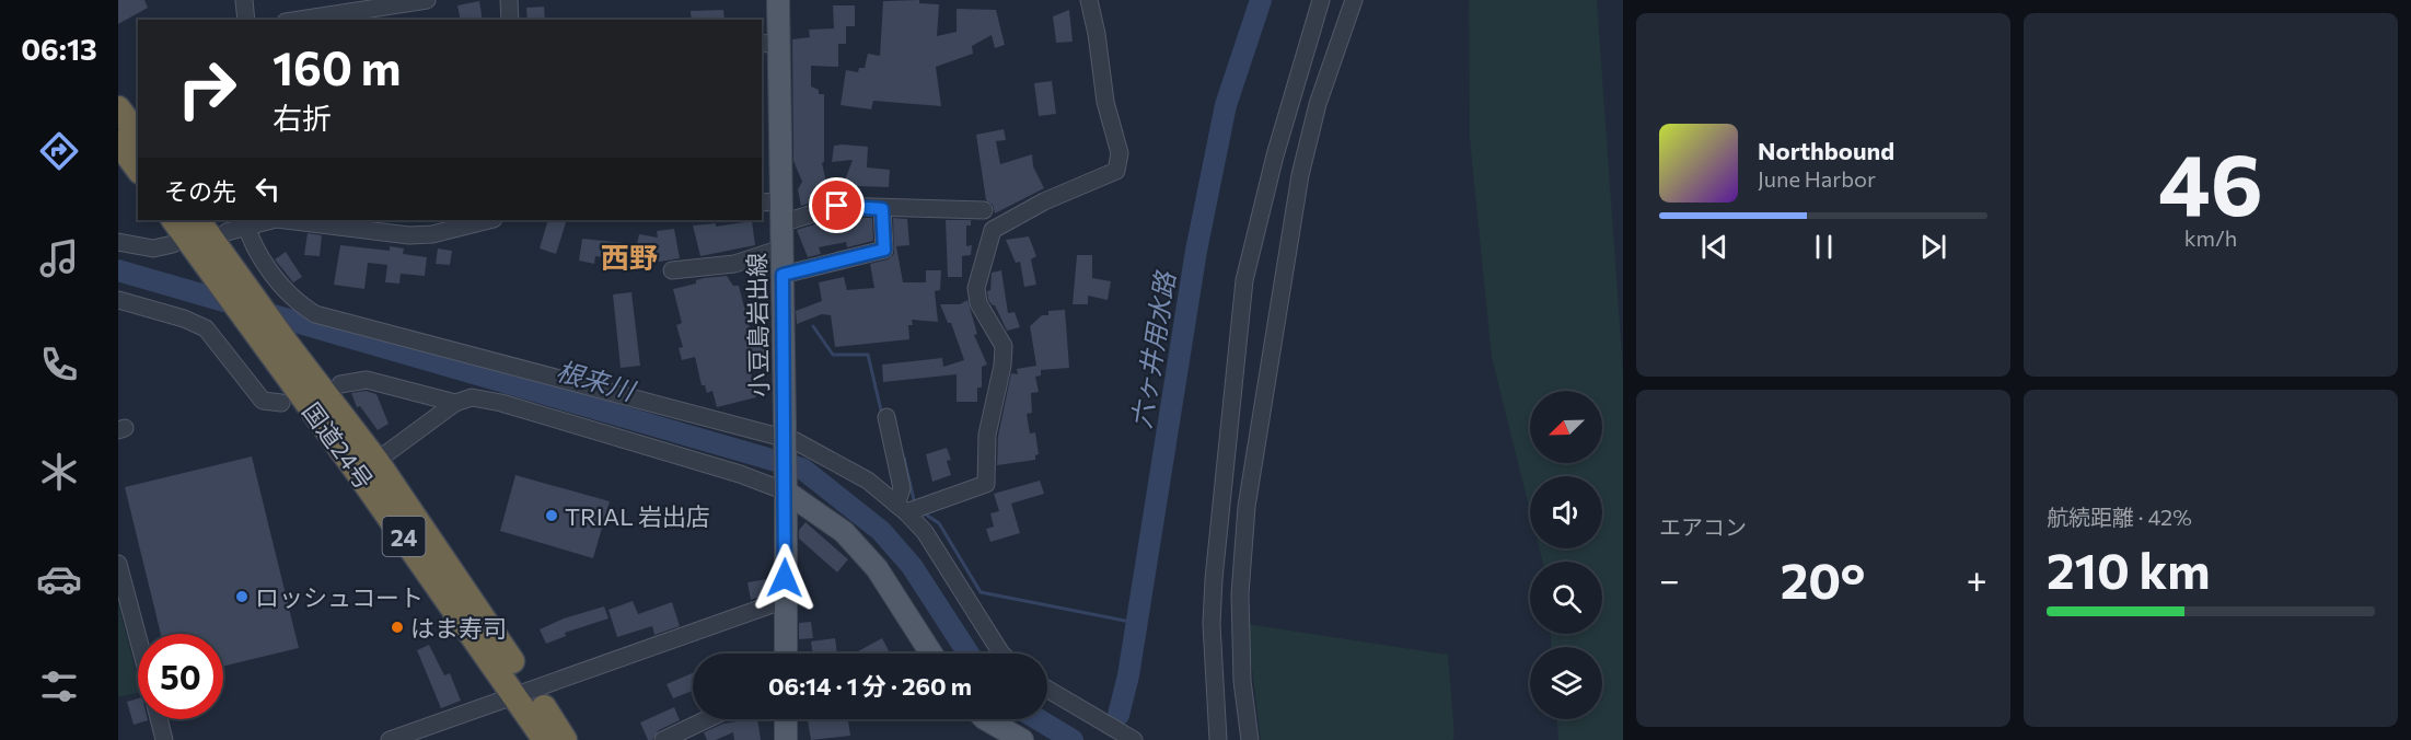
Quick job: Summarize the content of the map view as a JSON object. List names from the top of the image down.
{
  "streets": {
    "highway": ["国道24号", "24"],
    "main road": ["小豆島岩出線"]
  },
  "districts": ["西野"],
  "water": ["六ヶ井用水路", "根来川"],
  "places": ["TRIAL 岩出店", "ロッシュコート", "はま寿司"],
  "north": "bottom left",
  "page": {
    "tabs": "06:13",
    "tile": [
      ["46", "km/h"],
      "エアコン",
      ["航続距離 · 42%", "210 km"]
    ],
    "turn": ["160 m", "右折"],
    "song": ["Northbound", "June Harbor"],
    "then": "その先",
    "heat": ["−", "20°", "+"],
    "limit": "50",
    "trip": "06:14 · 1 分 · 260 m"
  }
}
